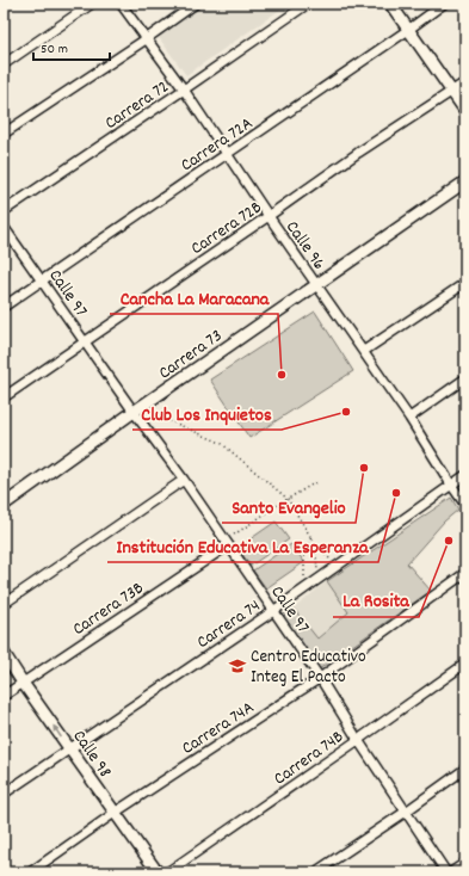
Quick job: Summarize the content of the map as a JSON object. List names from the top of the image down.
{
  "streets": {
    "street": [
      "Carrera 72",
      "Carrera 72A",
      "Carrera 72B",
      "Calle 96",
      "Calle 97",
      "Carrera 73",
      "Carrera 73B",
      "Carrera 74",
      "Carrera 74A",
      "Calle 98",
      "Carrera 74B"
    ]
  },
  "crossings": [
    ["Carrera 72", "Calle 96"],
    ["Carrera 72A", "Calle 96"],
    ["Carrera 72A", "Calle 97"],
    ["Carrera 72B", "Calle 96"],
    ["Carrera 72B", "Calle 97"],
    ["Calle 96", "Carrera 73"],
    ["Calle 96", "Carrera 74"],
    ["Calle 97", "Carrera 73"],
    ["Calle 97", "Carrera 73B"],
    ["Calle 97", "Carrera 74"],
    ["Calle 97", "Carrera 74A"],
    ["Calle 97", "Carrera 74B"],
    ["Carrera 73B", "Calle 98"],
    ["Carrera 74", "Calle 98"],
    ["Carrera 74A", "Calle 98"]
  ],
  "places": {
    "other": [
      "Cancha La Maracana",
      "Club Los Inquietos",
      "Santo Evangelio",
      "Institución Educativa La Esperanza",
      "La Rosita"
    ],
    "school or university": ["Centro Educativo Integ El Pacto"]
  },
  "scale_bar": "50 m"
}
